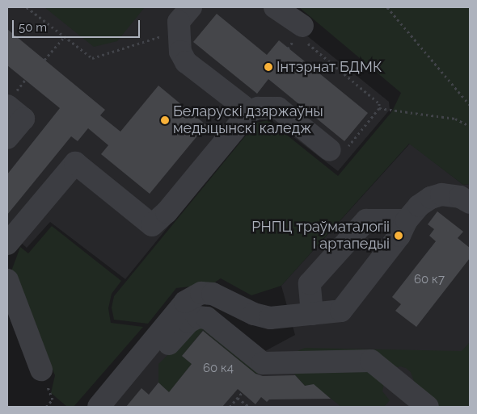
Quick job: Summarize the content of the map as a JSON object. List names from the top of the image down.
{
  "places": ["Інтэрнат БДМК", "Беларускі дзяржаўны медыцынскі каледж", "РНПЦ траўматалогіі і артапедыі"],
  "house_numbers": ["60 к7", "60 к4"],
  "scale_bar": "50 m"
}
